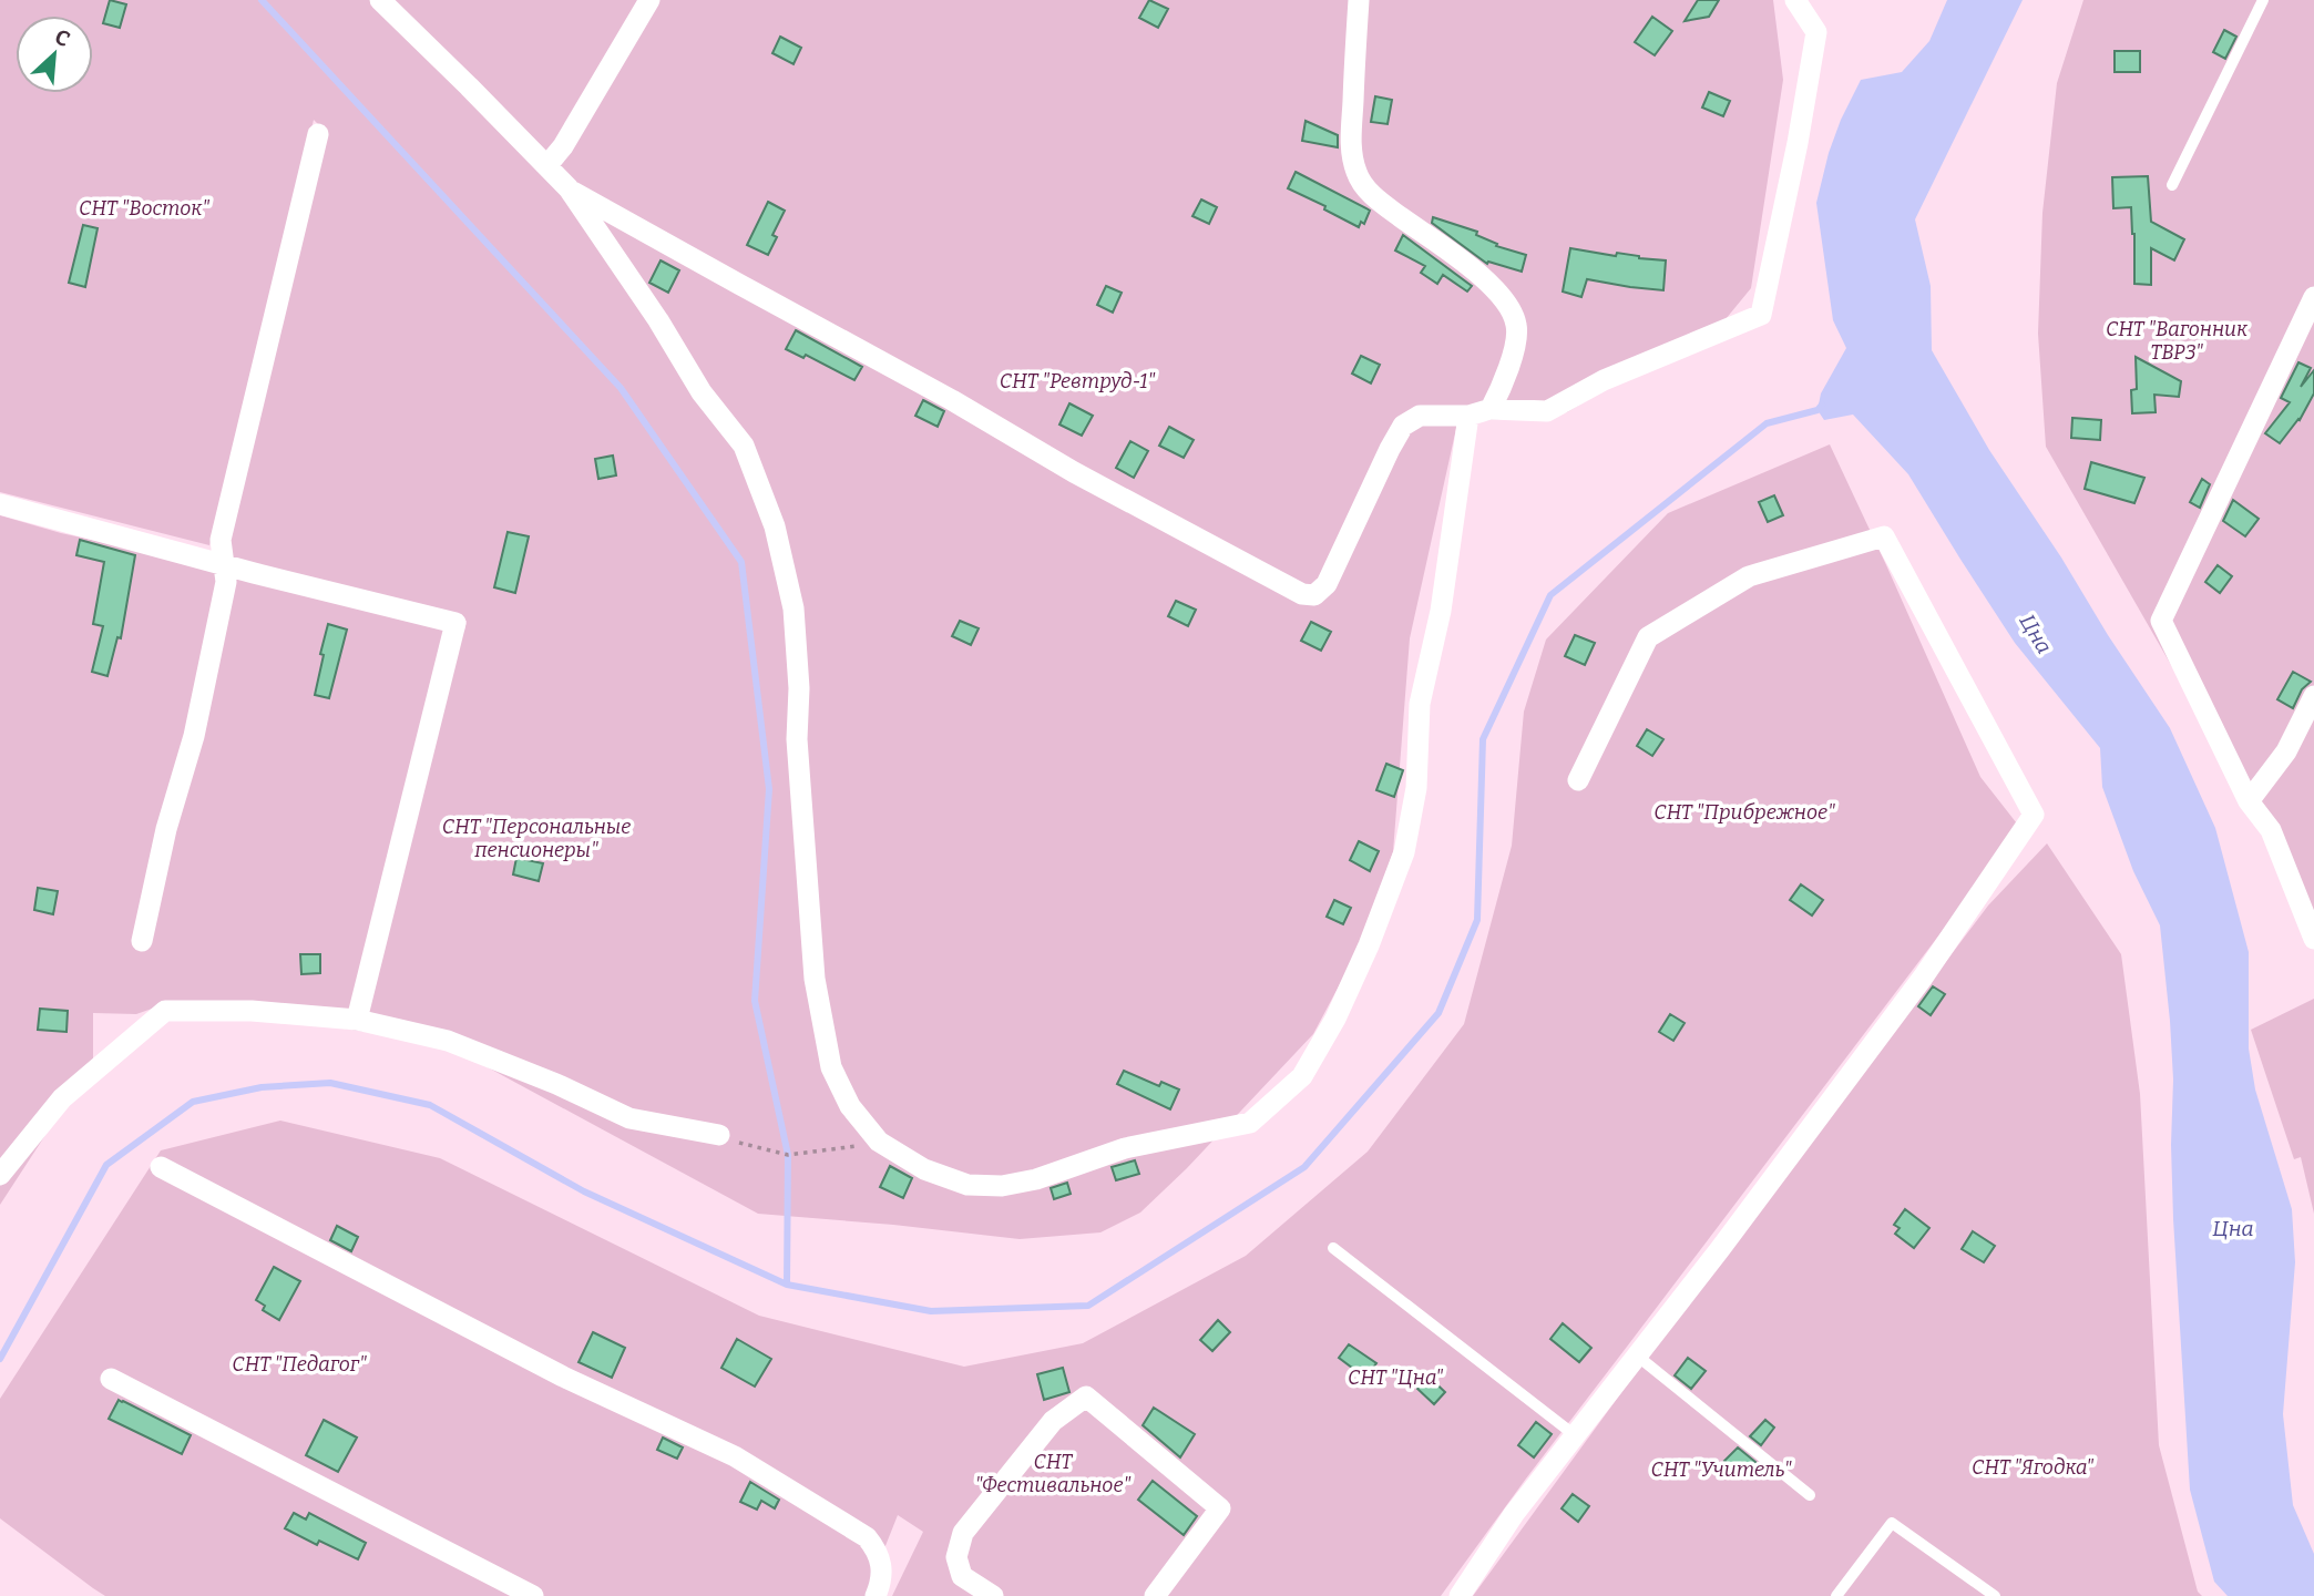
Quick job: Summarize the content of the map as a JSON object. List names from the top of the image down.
{
  "water": ["Цна"],
  "parks": [
    "СНТ \"Восток\"",
    "СНТ \"Вагонник ТВРЗ\"",
    "СНТ \"Ревтруд-1\"",
    "СНТ \"Прибрежное\"",
    "СНТ \"Персональные пенсионеры\"",
    "СНТ \"Педагог\"",
    "СНТ \"Цна\"",
    "СНТ \"Фестивальное\"",
    "СНТ \"Ягодка\"",
    "СНТ \"Учитель\""
  ],
  "north": "top right"
}
